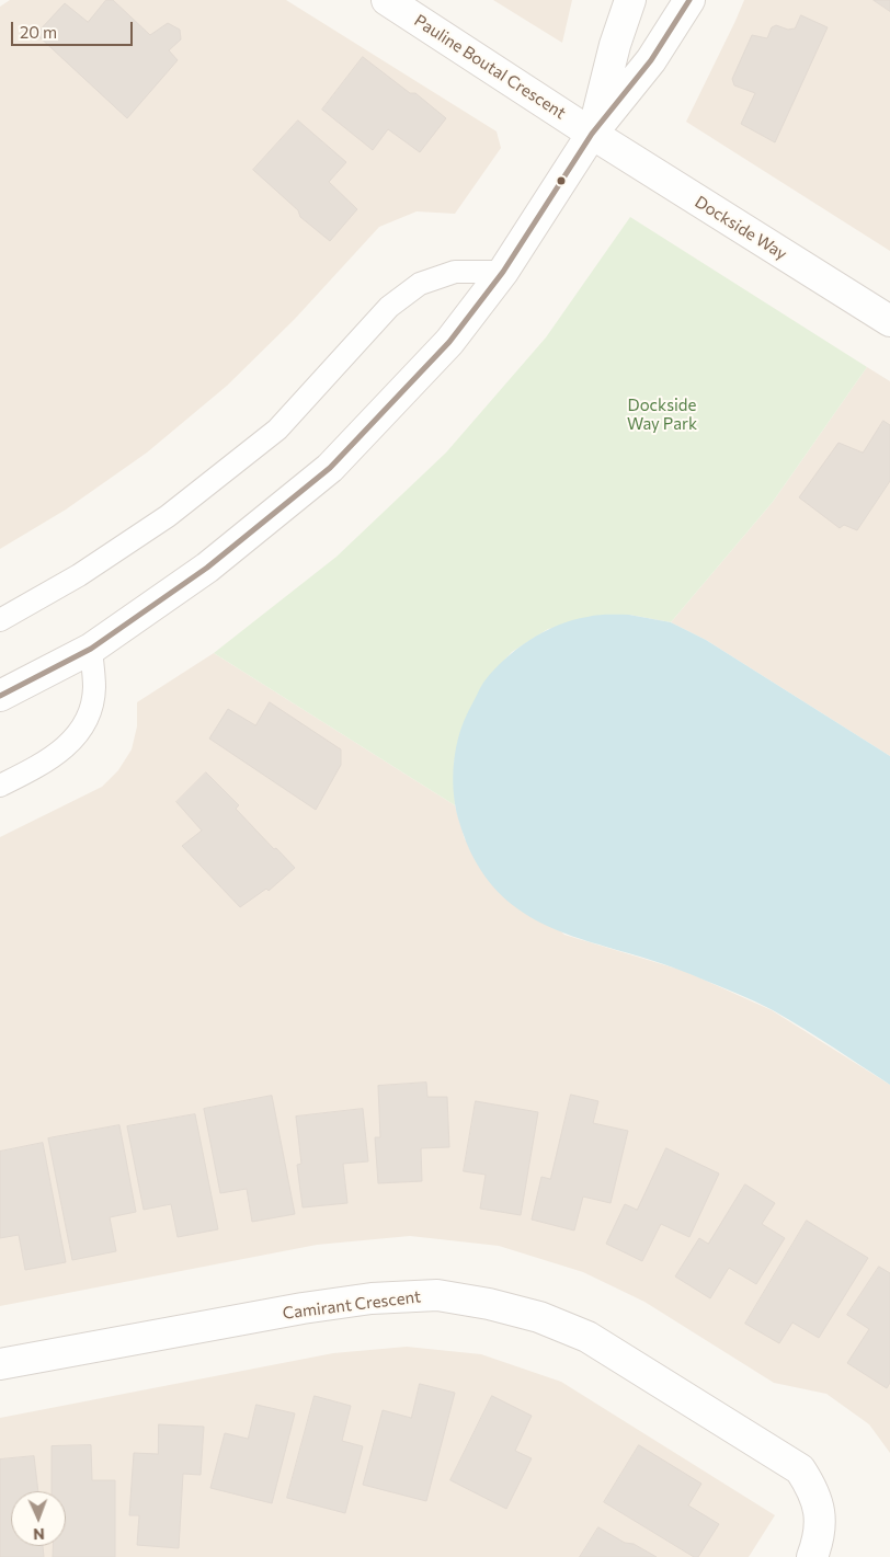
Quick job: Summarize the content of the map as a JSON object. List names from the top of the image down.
{
  "streets": {
    "street": ["Pauline Boutal Crescent", "Dockside Way", "Camirant Crescent"]
  },
  "crossings": [
    ["Pauline Boutal Crescent", "Dockside Way"]
  ],
  "parks": ["Dockside Way Park"],
  "scale_bar": "20 m",
  "north": "bottom"
}
